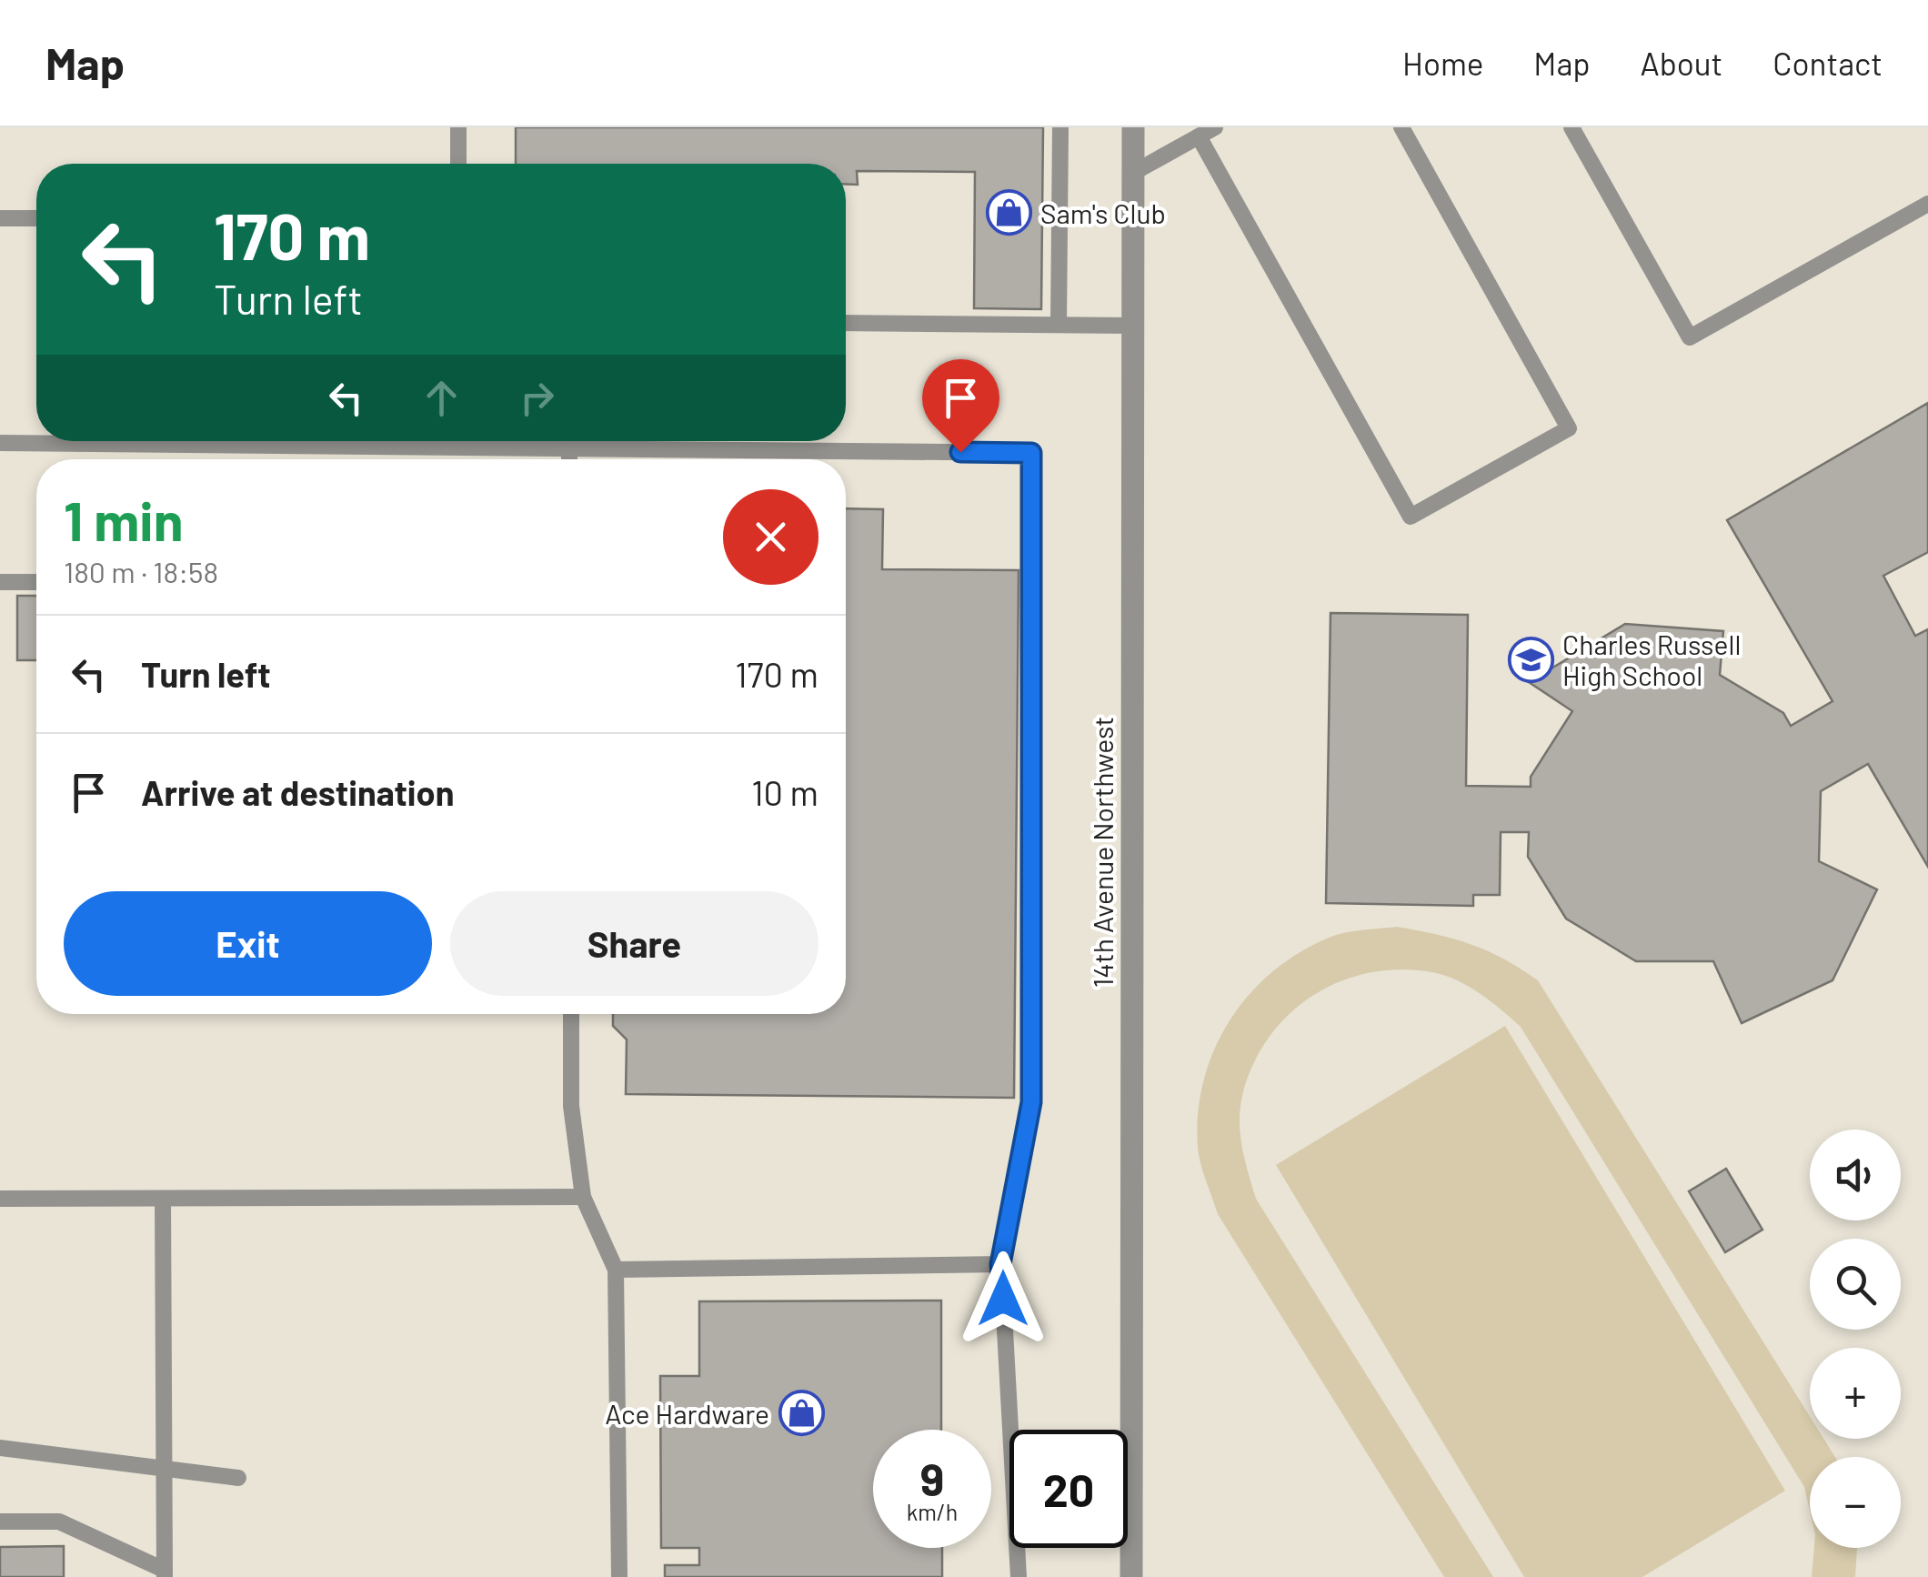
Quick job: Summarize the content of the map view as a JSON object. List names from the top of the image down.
{
  "streets": {
    "street": ["14th Avenue Northwest"]
  },
  "places": {
    "shop": ["Sam's Club", "Ace Hardware"],
    "school or university": ["Charles Russell High School"]
  },
  "page": {
    "header": "Map",
    "nav": [
      "Home",
      "Map",
      "About",
      "Contact"
    ],
    "turn": ["170 m", "Turn left"],
    "heading": ["1 min", "180 m · 18:58"],
    "list": [
      {
        "name": "Turn left",
        "value": "170 m"
      },
      {
        "name": "Arrive at destination",
        "value": "10 m"
      }
    ],
    "buttons": ["Exit", "Share"],
    "map_buttons": ["+", "−"],
    "speed": "9 km/h",
    "limit": "20"
  }
}
